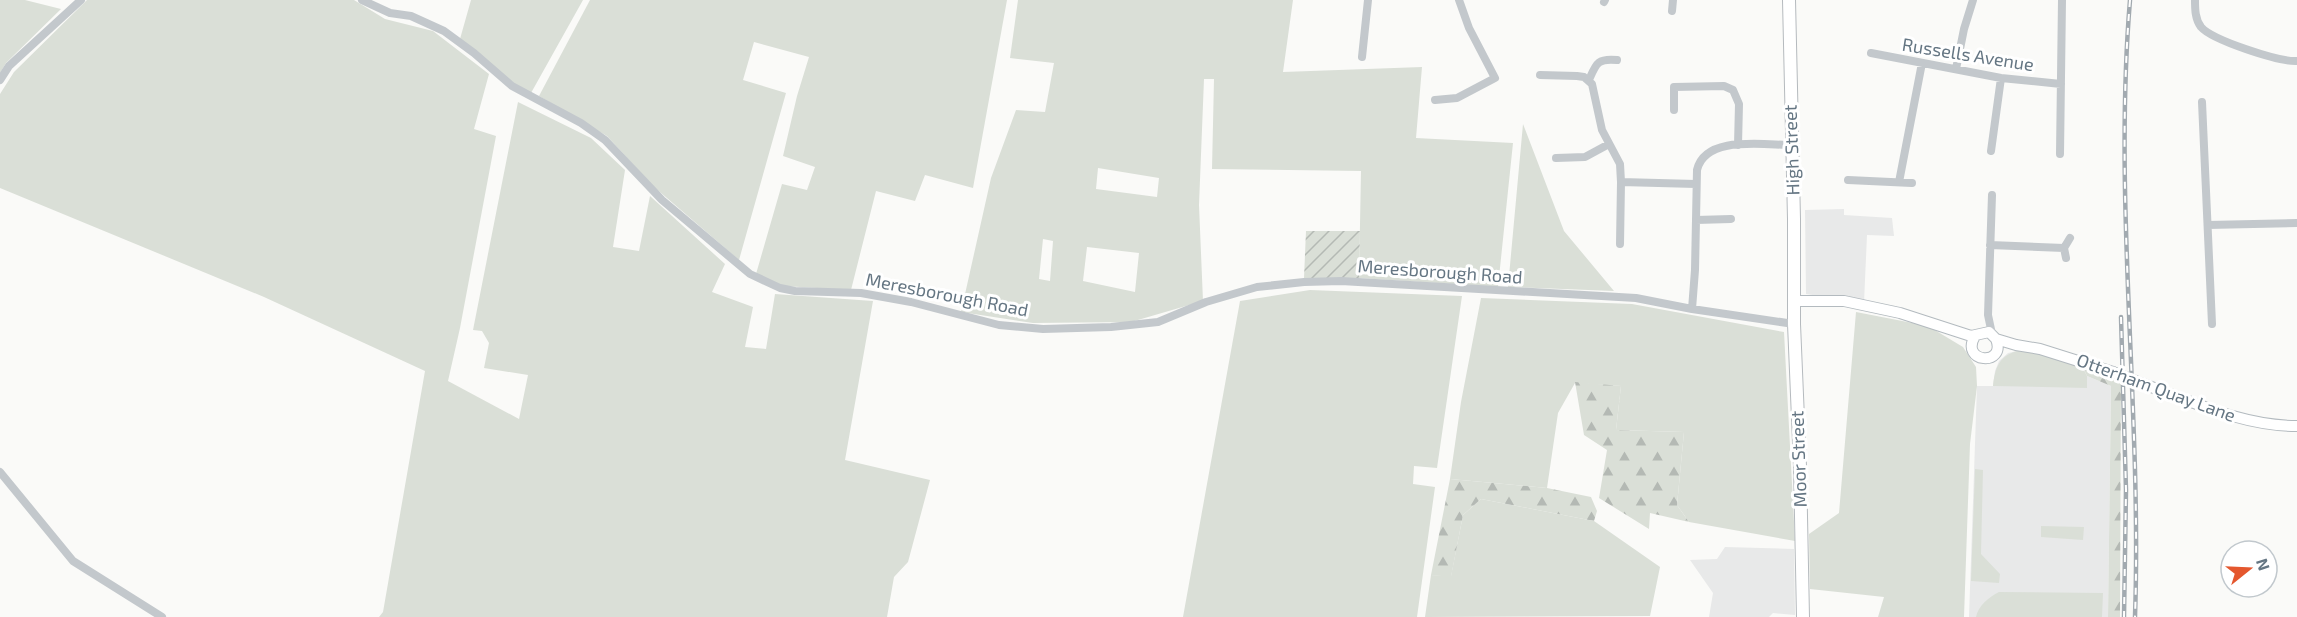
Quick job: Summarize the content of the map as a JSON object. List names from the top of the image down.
{
  "streets": {
    "main road": ["High Street", "Moor Street"],
    "street": ["Russells Avenue", "Meresborough Road", "Otterham Quay Lane"]
  },
  "crossings": [
    ["High Street", "Otterham Quay Lane"],
    ["High Street", "Moor Street"],
    ["Meresborough Road", "Moor Street"],
    ["Otterham Quay Lane", "Moor Street"]
  ],
  "north": "right"
}
